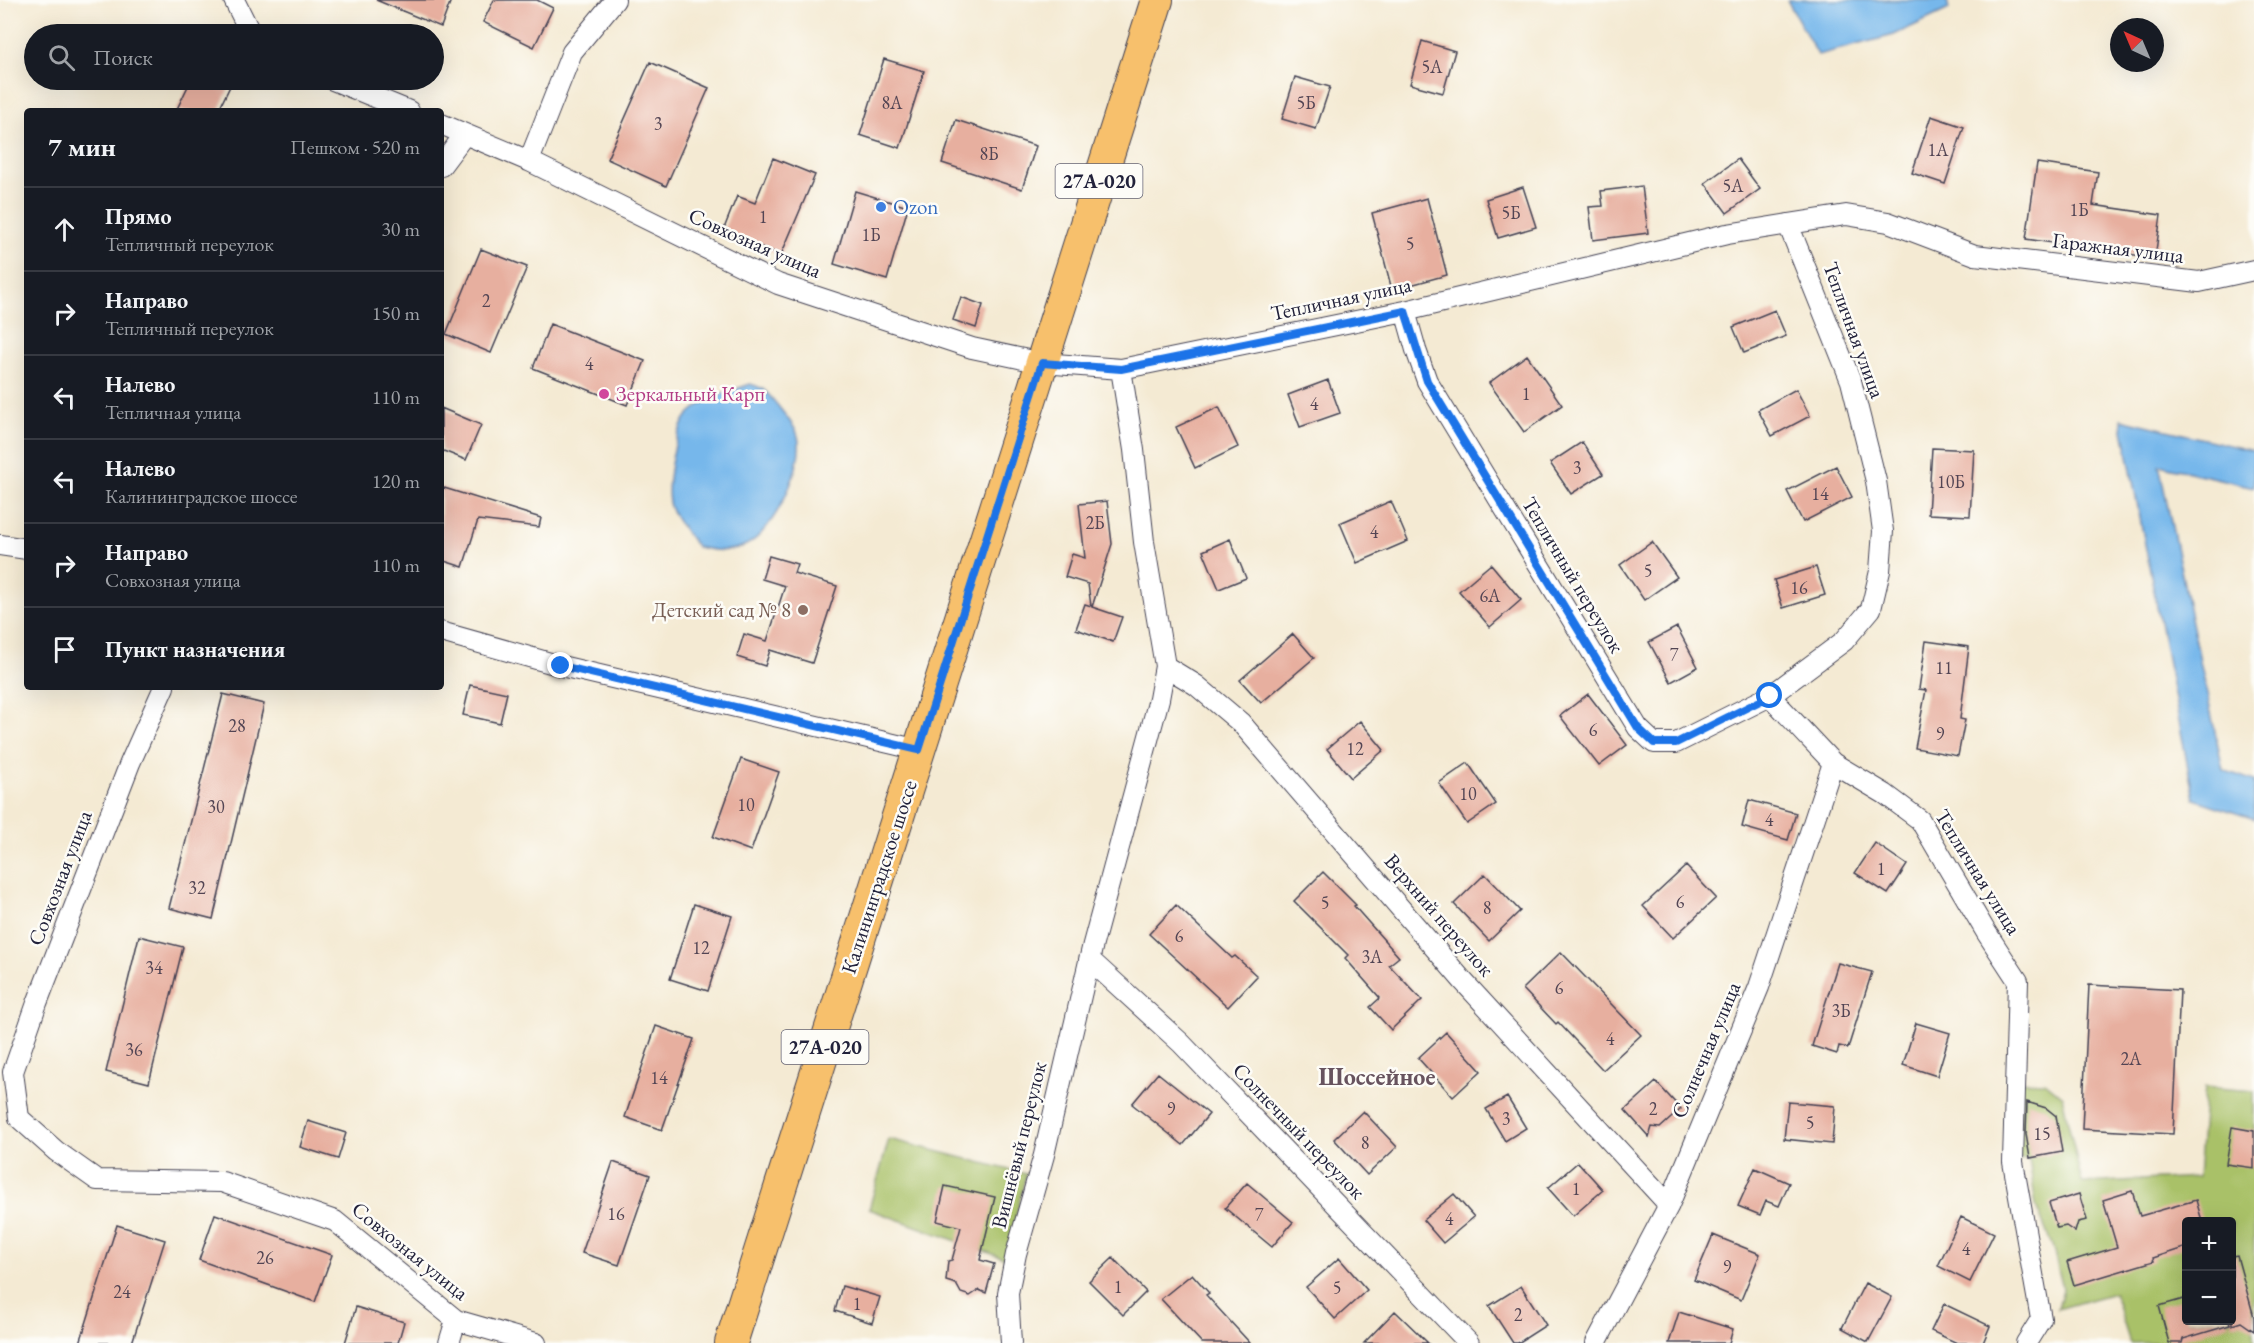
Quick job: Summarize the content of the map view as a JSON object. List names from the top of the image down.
{
  "streets": {
    "main road": ["27А-020", "Калининградское шоссе"],
    "street": [
      "Совхозная улица",
      "Гаражная улица",
      "Тепличная улица",
      "Тепличный переулок",
      "Верхний переулок",
      "Солнечная улица",
      "Солнечный переулок",
      "Вишнёвый переулок"
    ]
  },
  "crossings": [
    ["Совхозная улица", "Тепличная улица"],
    ["Совхозная улица", "Калининградское шоссе"],
    ["Гаражная улица", "Тепличная улица"],
    ["Тепличная улица", "Тепличный переулок"],
    ["Тепличная улица", "Калининградское шоссе"],
    ["Тепличная улица", "Солнечная улица"],
    ["Тепличная улица", "Вишнёвый переулок"],
    ["Верхний переулок", "Солнечная улица"],
    ["Верхний переулок", "Вишнёвый переулок"],
    ["Солнечный переулок", "Вишнёвый переулок"]
  ],
  "districts": ["Шоссейное"],
  "places": ["Ozon", "Зеркальный Карп", "Детский сад № 8"],
  "house_numbers": [
    "5А",
    "8А",
    "5Б",
    "3",
    "1А",
    "8Б",
    "5А",
    "1Б",
    "5Б",
    "1",
    "1Б",
    "5",
    "2",
    "4",
    "1",
    "4",
    "3",
    "10Б",
    "14",
    "2Б",
    "4",
    "5",
    "16",
    "6А",
    "7",
    "11",
    "28",
    "6",
    "9",
    "12",
    "10",
    "10",
    "30",
    "4",
    "1",
    "32",
    "6",
    "5",
    "8",
    "6",
    "12",
    "3А",
    "34",
    "6",
    "3Б",
    "4",
    "36",
    "2А",
    "14",
    "9",
    "2",
    "3",
    "5",
    "15",
    "8",
    "1",
    "16",
    "7",
    "4",
    "4",
    "26",
    "9",
    "1",
    "5",
    "24",
    "1",
    "2"
  ],
  "north": "top left",
  "page": {
    "search": "Поиск",
    "heading": ["7 мин", "Пешком · 520 m"],
    "list": [
      ["Прямо", "Тепличный переулок", "30 m"],
      ["Направо", "Тепличный переулок", "150 m"],
      ["Налево", "Тепличная улица", "110 m"],
      ["Налево", "Калининградское шоссе", "120 m"],
      ["Направо", "Совхозная улица", "110 m"],
      "Пункт назначения"
    ],
    "map_buttons": ["+", "−"]
  }
}
